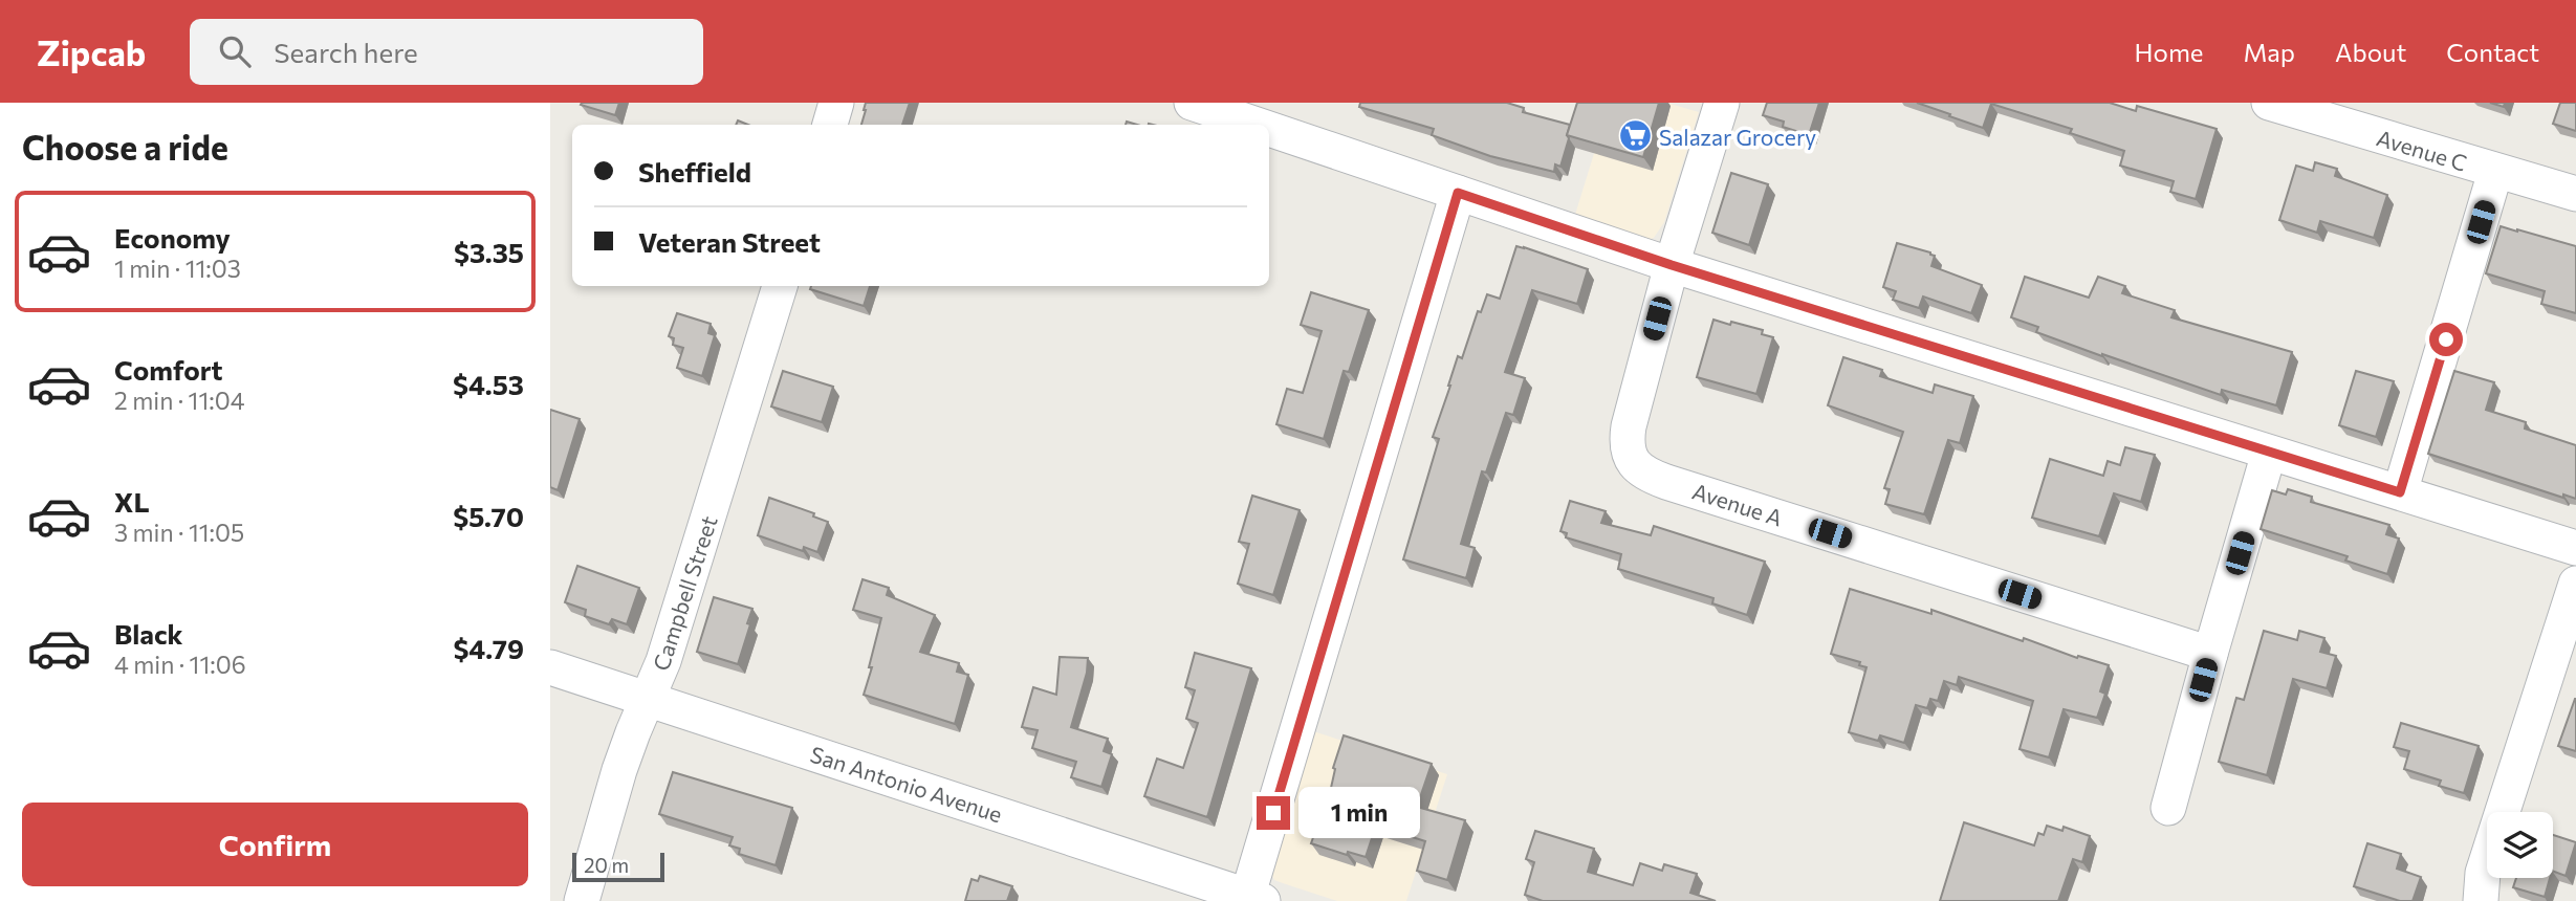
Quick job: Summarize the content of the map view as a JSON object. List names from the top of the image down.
{
  "streets": {
    "street": [
      "Avenue C",
      "Avenue A",
      "Campbell Street",
      "San Antonio Avenue"
    ]
  },
  "crossings": [
    ["Campbell Street", "San Antonio Avenue"]
  ],
  "places": {
    "supermarket": ["Salazar Grocery"]
  },
  "scale_bar": "20 m",
  "page": {
    "header": "Zipcab",
    "search": "Search here",
    "nav": [
      "Home",
      "Map",
      "About",
      "Contact"
    ],
    "heading": "Choose a ride",
    "banner": ["Sheffield", "Veteran Street"],
    "list": [
      {
        "name": "Economy",
        "note": "1 min · 11:03",
        "value": "$3.35"
      },
      {
        "name": "Comfort",
        "note": "2 min · 11:04",
        "value": "$4.53"
      },
      {
        "name": "XL",
        "note": "3 min · 11:05",
        "value": "$5.70"
      },
      {
        "name": "Black",
        "note": "4 min · 11:06",
        "value": "$4.79"
      }
    ],
    "bubble": "1 min",
    "buttons": "Confirm",
    "scale": "20 m"
  }
}
